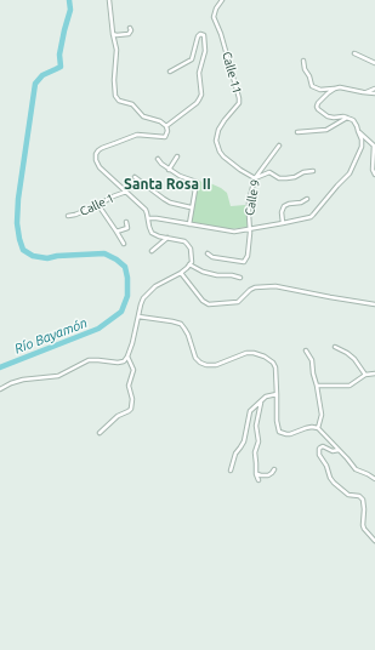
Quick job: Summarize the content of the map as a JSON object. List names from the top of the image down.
{
  "streets": {
    "street": ["Calle 11", "Calle 9", "Calle 1"]
  },
  "crossings": [
    ["Calle 11", "Calle 9"]
  ],
  "districts": ["Santa Rosa II"],
  "water": ["Río Bayamón"]
}
